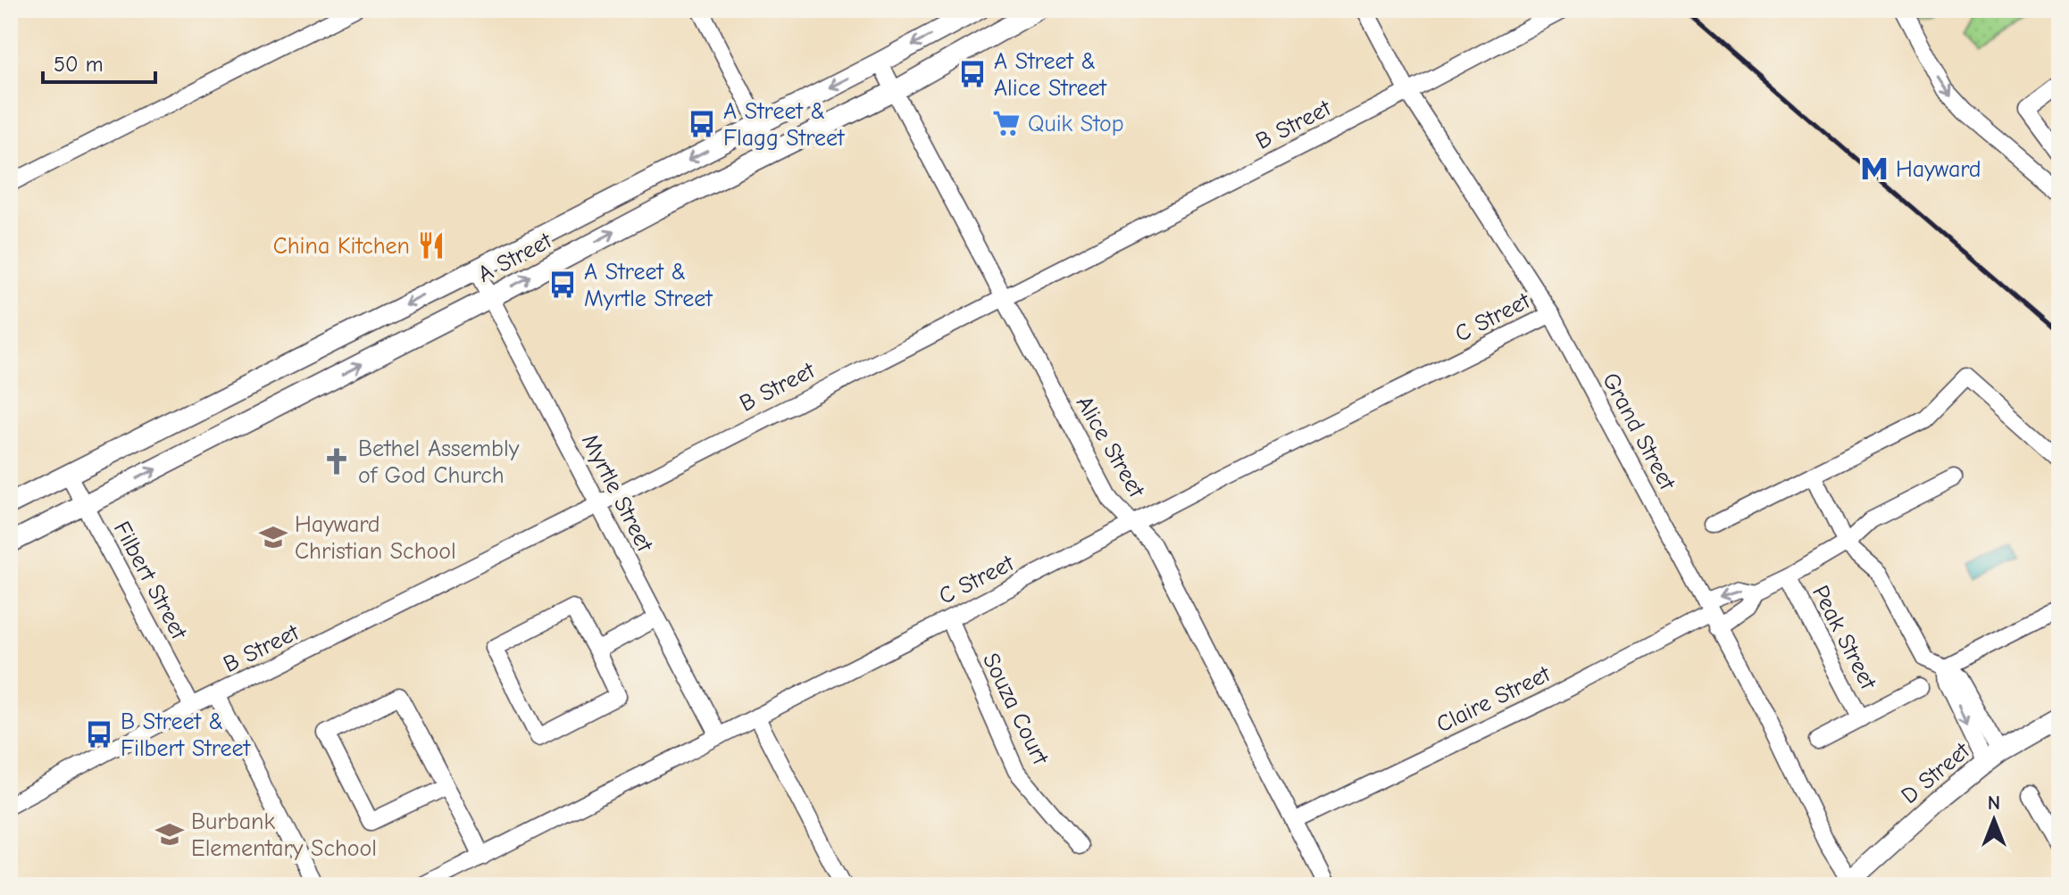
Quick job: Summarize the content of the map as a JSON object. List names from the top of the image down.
{
  "streets": {
    "main road": ["A Street", "D Street"],
    "street": [
      "B Street",
      "C Street",
      "Grand Street",
      "Alice Street",
      "Myrtle Street",
      "Filbert Street",
      "Peak Street",
      "Claire Street",
      "Souza Court"
    ]
  },
  "crossings": [
    ["B Street", "Grand Street"],
    ["B Street", "Alice Street"],
    ["B Street", "Myrtle Street"],
    ["B Street", "Filbert Street"],
    ["A Street", "Alice Street"],
    ["A Street", "Myrtle Street"],
    ["A Street", "Filbert Street"],
    ["C Street", "Grand Street"],
    ["C Street", "Alice Street"],
    ["C Street", "Myrtle Street"],
    ["C Street", "Souza Court"],
    ["Grand Street", "Claire Street"],
    ["Grand Street", "D Street"],
    ["Alice Street", "Claire Street"]
  ],
  "places": {
    "bus stop": [
      "A Street & Alice Street",
      "A Street & Flagg Street",
      "A Street & Myrtle Street",
      "B Street & Filbert Street"
    ],
    "supermarket": ["Quik Stop"],
    "metro station": ["Hayward"],
    "restaurant": ["China Kitchen"],
    "church": ["Bethel Assembly of God Church"],
    "school or university": ["Hayward Christian School", "Burbank Elementary School"]
  },
  "scale_bar": "50 m",
  "north": "top"
}
